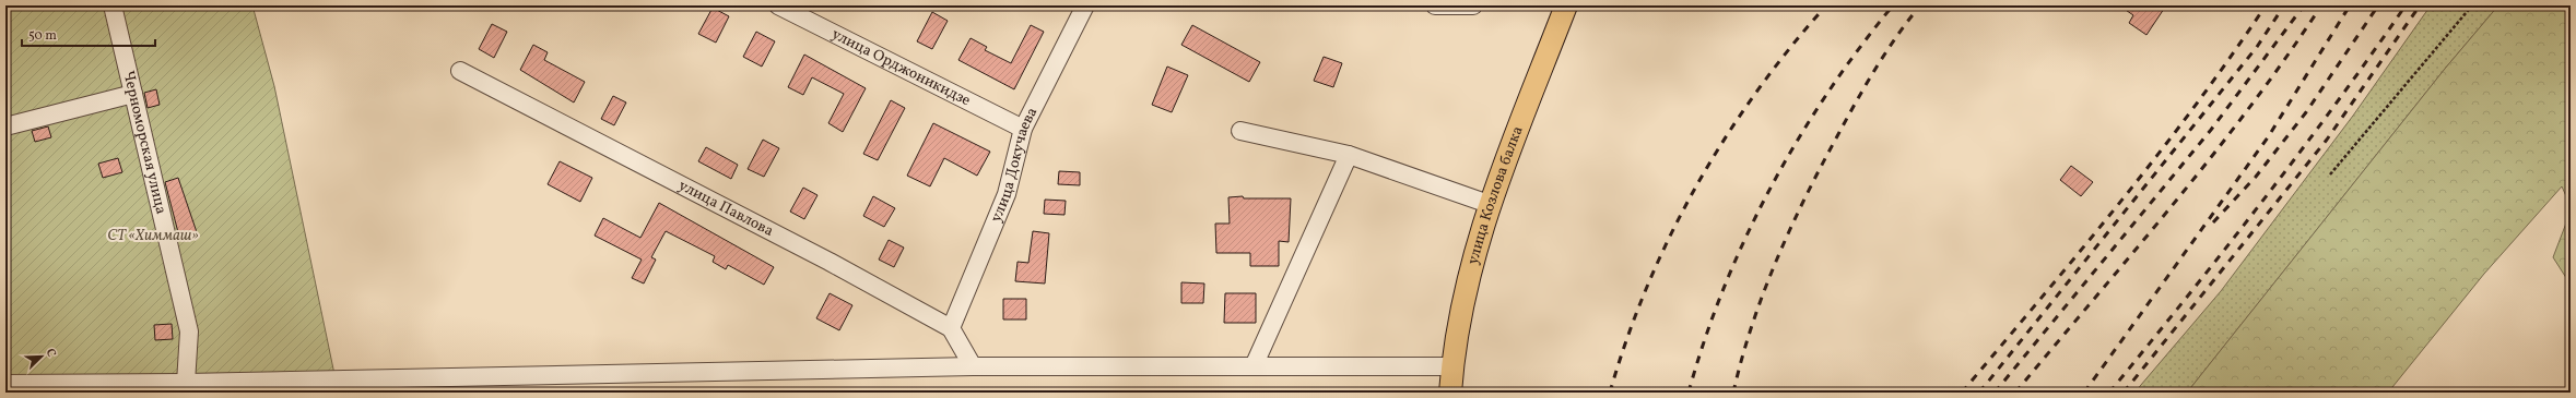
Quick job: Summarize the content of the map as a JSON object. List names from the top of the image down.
{
  "streets": {
    "main road": ["улица Козлова балка"],
    "street": [
      "улица Орджоникидзе",
      "Черноморская улица",
      "улица Докучаева",
      "улица Павлова"
    ]
  },
  "crossings": [
    ["улица Орджоникидзе", "улица Докучаева"],
    ["улица Докучаева", "улица Павлова"]
  ],
  "parks": ["СТ «Химмаш»"],
  "scale_bar": "50 m",
  "north": "top right"
}
